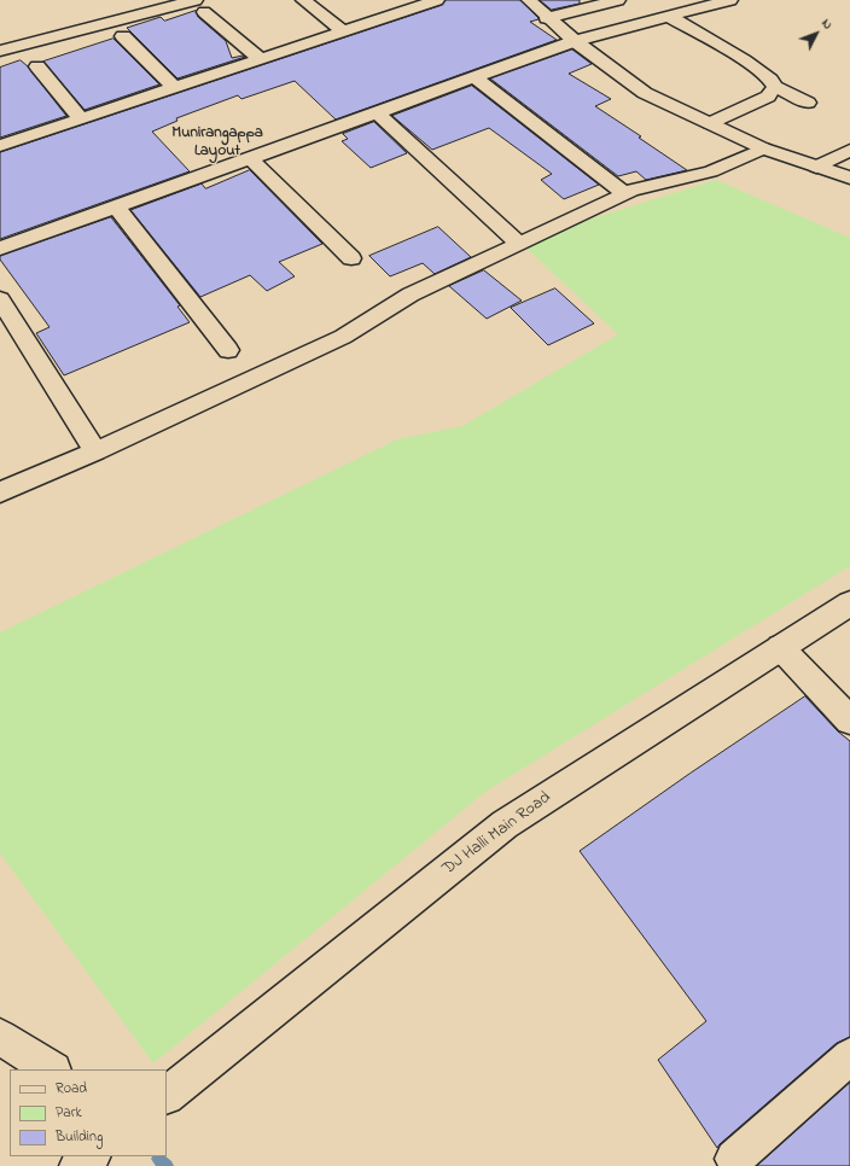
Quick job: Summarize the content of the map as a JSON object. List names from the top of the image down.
{
  "streets": {
    "street": ["DJ Halli Main Road"]
  },
  "districts": ["Munirangappa Layout"],
  "legend": ["Road", "Park", "Building"],
  "north": "top right"
}
